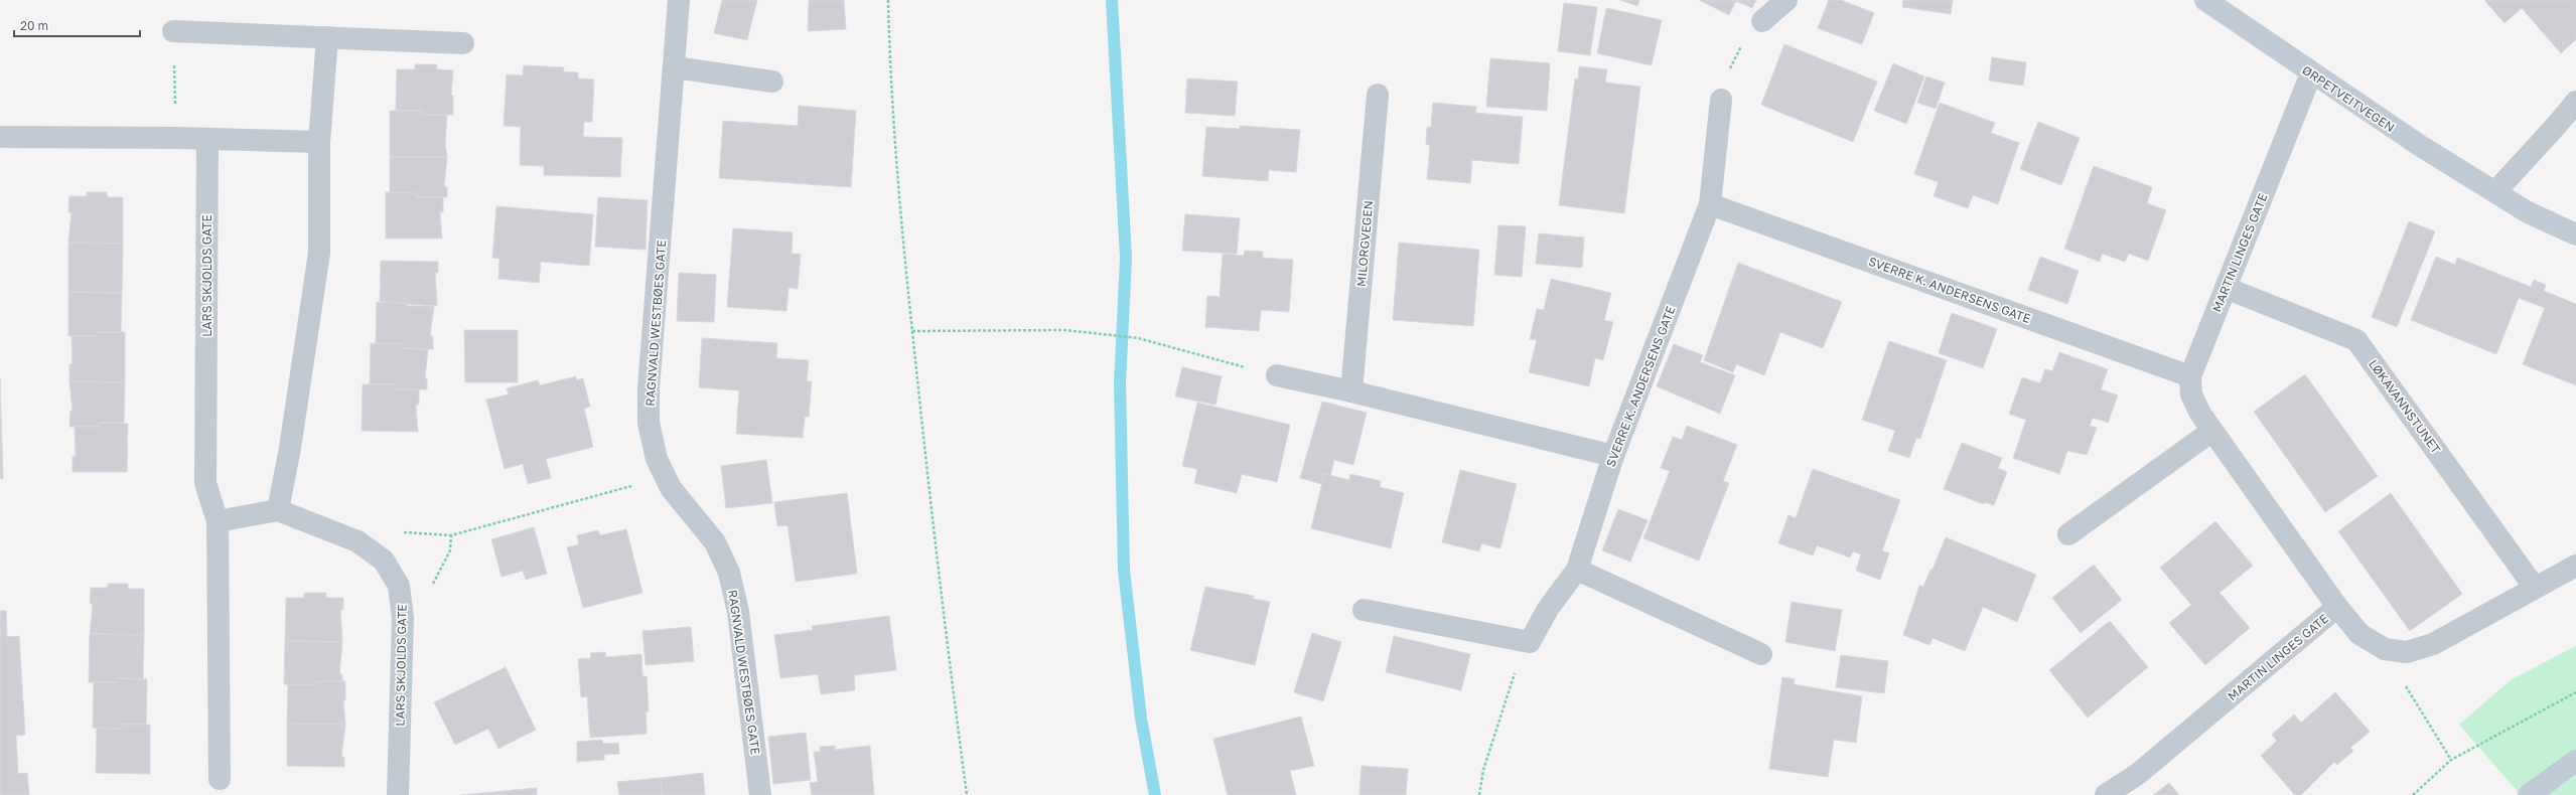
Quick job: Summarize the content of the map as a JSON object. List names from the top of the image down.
{
  "streets": {
    "street": [
      "ØRPETVEITVEGEN",
      "MILORGVEGEN",
      "MARTIN LINGES GATE",
      "LARS SKJOLDS GATE",
      "SVERRE K. ANDERSENS GATE",
      "RAGNVALD WESTBØES GATE",
      "LØKAVANNSTUNET"
    ]
  },
  "crossings": [
    ["ØRPETVEITVEGEN", "MARTIN LINGES GATE"],
    ["MARTIN LINGES GATE", "SVERRE K. ANDERSENS GATE"],
    ["MARTIN LINGES GATE", "LØKAVANNSTUNET"]
  ],
  "scale_bar": "20 m"
}
